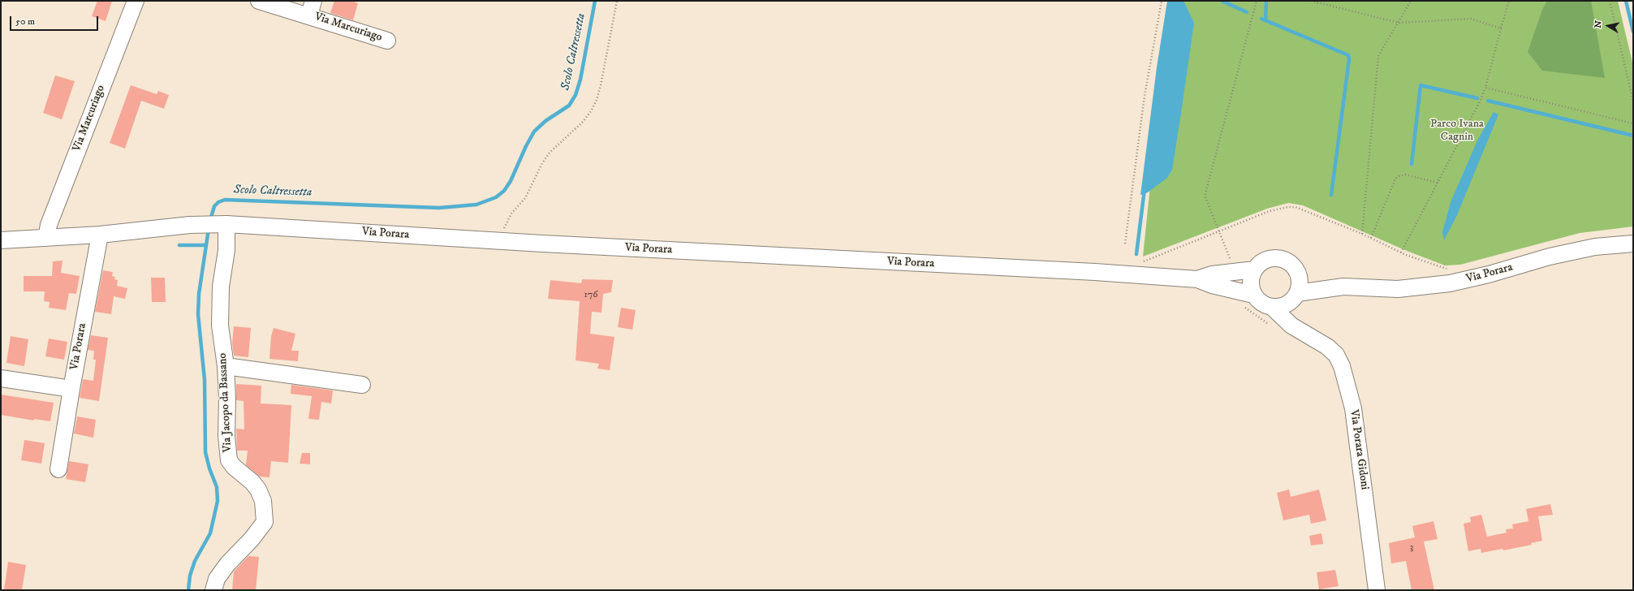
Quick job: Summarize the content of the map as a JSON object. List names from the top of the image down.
{
  "streets": {
    "street": [
      "Via Marcuriago",
      "Via Porara",
      "Via Jacopo da Bassano",
      "Via Porara Gidoni"
    ]
  },
  "crossings": [
    ["Via Marcuriago", "Via Porara"],
    ["Via Porara", "Via Jacopo da Bassano"],
    ["Via Porara", "Via Porara Gidoni"]
  ],
  "water": ["Scolo Caltressetta"],
  "parks": ["Parco Ivana Cagnin"],
  "house_numbers": ["176", "3"],
  "scale_bar": "50 m",
  "north": "left"
}
